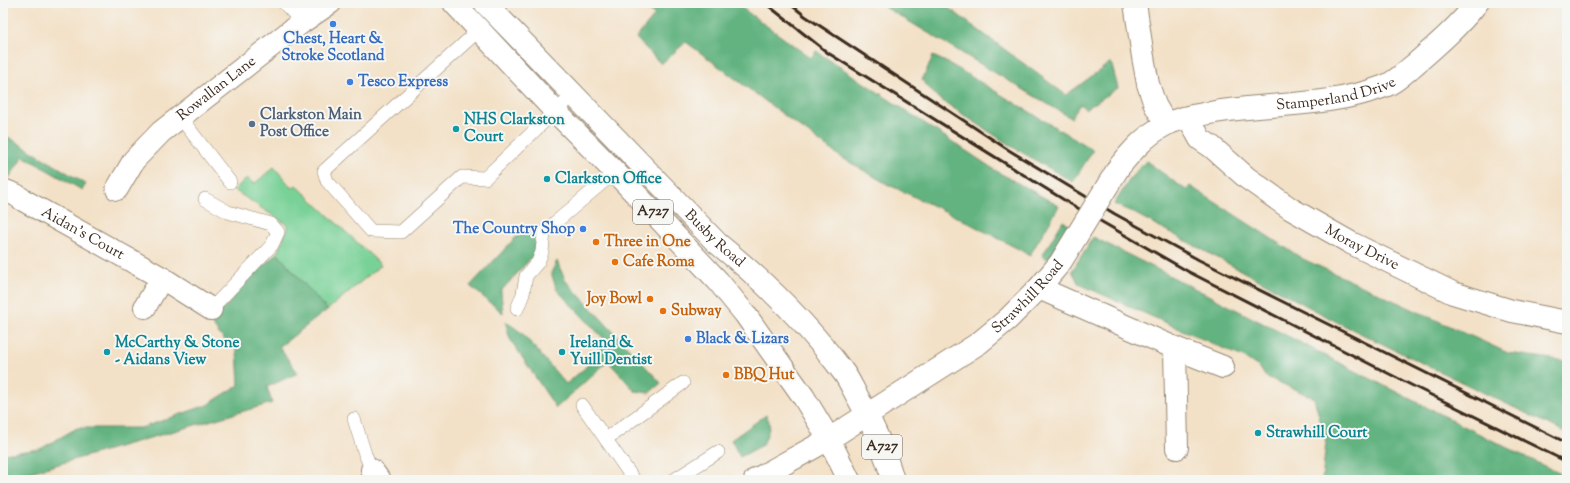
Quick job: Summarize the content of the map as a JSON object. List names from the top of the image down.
{
  "streets": {
    "street": [
      "Rowallan Lane",
      "Stamperland Drive",
      "A727",
      "Aidan's Court",
      "Busby Road",
      "Moray Drive",
      "Strawhill Road"
    ]
  },
  "crossings": [
    ["Stamperland Drive", "Moray Drive"],
    ["Stamperland Drive", "Strawhill Road"],
    ["A727", "Busby Road"],
    ["A727", "Strawhill Road"],
    ["Busby Road", "Strawhill Road"]
  ],
  "places": [
    "Chest, Heart & Stroke Scotland",
    "Tesco Express",
    "Clarkston Main Post Office",
    "NHS Clarkston Court",
    "Clarkston Office",
    "The Country Shop",
    "Three in One",
    "Cafe Roma",
    "Joy Bowl",
    "Subway",
    "Black & Lizars",
    "McCarthy & Stone - Aidans View",
    "Ireland & Yuill Dentist",
    "BBQ Hut",
    "Strawhill Court"
  ]
}
